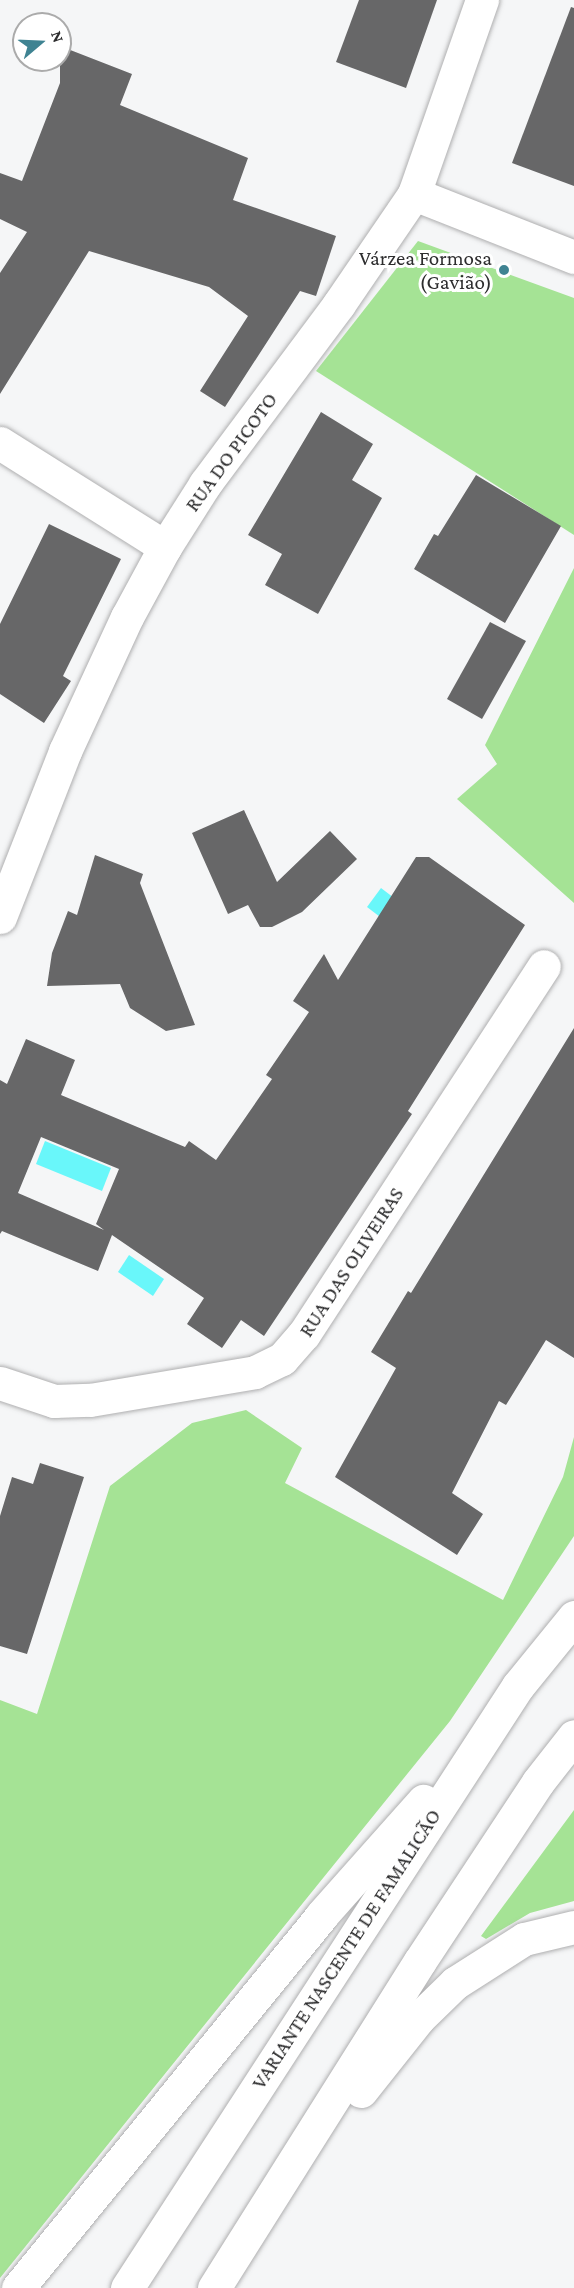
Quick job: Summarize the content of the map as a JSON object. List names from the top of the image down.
{
  "streets": {
    "main road": ["RUA DO PICOTO", "RUA DAS OLIVEIRAS", "VARIANTE NASCENTE DE FAMALICÃO"]
  },
  "places": ["Várzea Formosa (Gavião)"],
  "north": "right"
}
